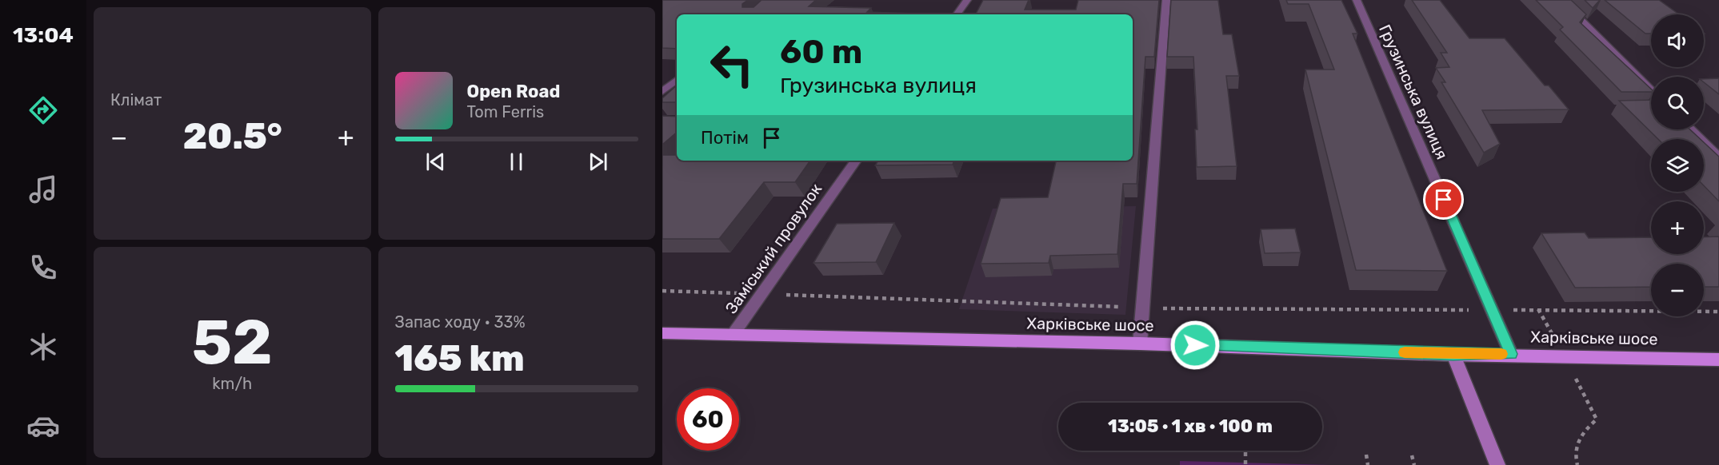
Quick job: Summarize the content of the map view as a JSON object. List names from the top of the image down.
{
  "streets": {
    "main road": ["Харківське шосе"],
    "street": ["Грузинська вулиця", "Заміський провулок"]
  },
  "crossings": [
    ["Грузинська вулиця", "Харківське шосе"],
    ["Заміський провулок", "Харківське шосе"]
  ],
  "page": {
    "tabs": "13:04",
    "tile": [
      "Клімат",
      ["52", "km/h"],
      ["Запас ходу · 33%", "165 km"]
    ],
    "map_buttons": ["+", "−"],
    "turn": ["60 m", "Грузинська вулиця"],
    "song": ["Open Road", "Tom Ferris"],
    "then": "Потім",
    "heat": ["−", "20.5°", "+"],
    "limit": "60",
    "trip": "13:05 · 1 хв · 100 m"
  }
}
